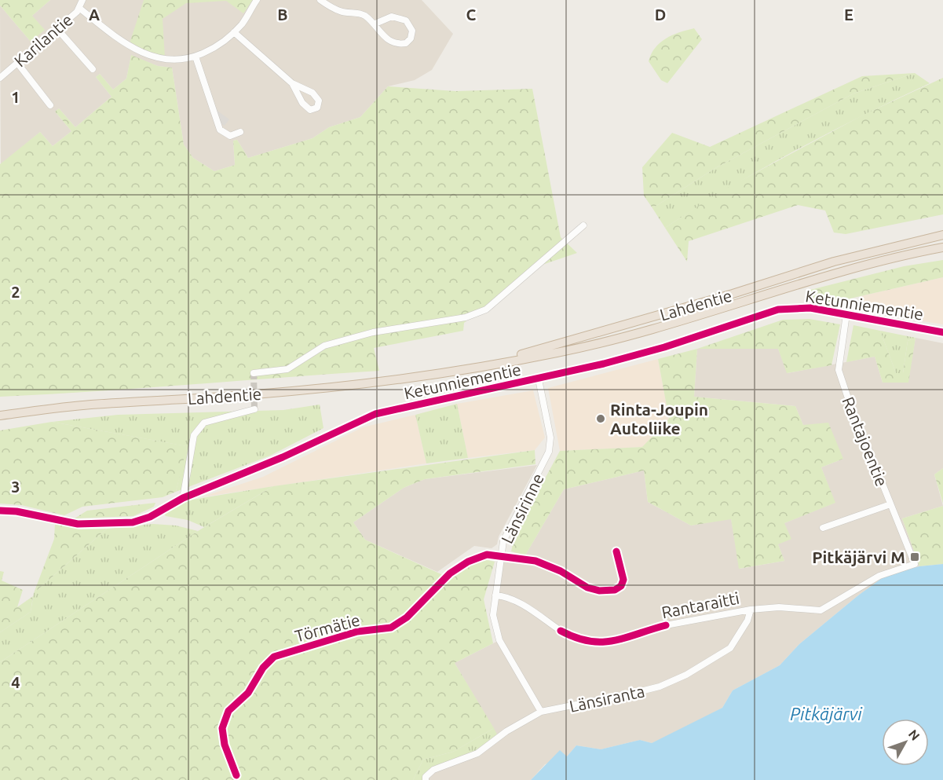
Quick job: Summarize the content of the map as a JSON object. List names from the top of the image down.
{
  "streets": {
    "highway": ["Lahdentie"],
    "street": [
      "Karilantie",
      "Ketunniementie",
      "Rantajoentie",
      "Länsirinne",
      "Rantaraitti",
      "Törmätie",
      "Länsiranta"
    ]
  },
  "crossings": [
    ["Ketunniementie", "Rantajoentie"],
    ["Ketunniementie", "Länsirinne"],
    ["Rantajoentie", "Rantaraitti"],
    ["Länsirinne", "Törmätie"],
    ["Länsirinne", "Länsiranta"],
    ["Rantaraitti", "Länsiranta"]
  ],
  "water": ["Pitkäjärvi"],
  "places": {
    "other": ["Rinta-Joupin Autoliike"],
    "transit": ["Pitkäjärvi M"]
  },
  "north": "top right",
  "grid": {
    "columns": [
      "A",
      "B",
      "C",
      "D",
      "E"
    ],
    "rows": [
      "1",
      "2",
      "3",
      "4"
    ]
  }
}
